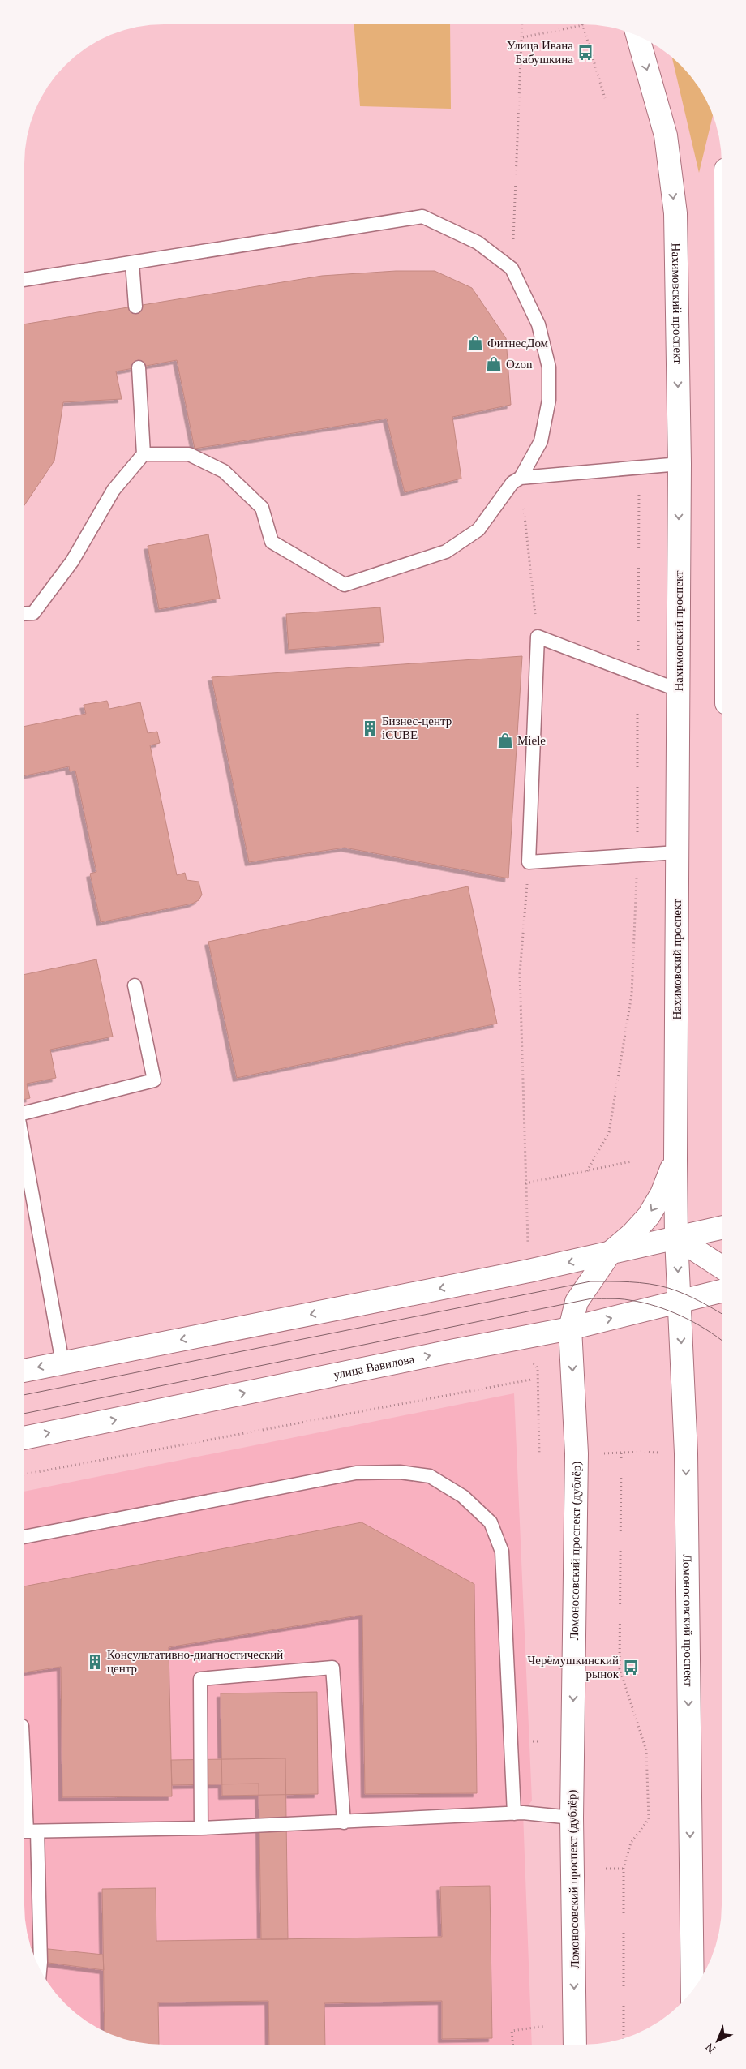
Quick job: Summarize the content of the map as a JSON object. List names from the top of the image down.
{
  "streets": {
    "main road": [
      "Нахимовский проспект",
      "улица Вавилова",
      "Ломоносовский проспект (дублёр)",
      "Ломоносовский проспект"
    ]
  },
  "crossings": [
    ["Нахимовский проспект", "Ломоносовский проспект (дублёр)"],
    ["Нахимовский проспект", "Ломоносовский проспект"],
    ["улица Вавилова", "Ломоносовский проспект (дублёр)"],
    ["улица Вавилова", "Ломоносовский проспект"]
  ],
  "one_way": ["Нахимовский проспект", "Ломоносовский проспект (дублёр)", "Ломоносовский проспект"],
  "places": {
    "bus stop": ["Улица Ивана Бабушкина", "Черёмушкинский рынок"],
    "shop": ["ФитнесДом", "Ozon", "Miele"],
    "building": ["Бизнес-центр iCUBE", "Консультативно-диагностический центр"]
  },
  "north": "bottom left"
}
